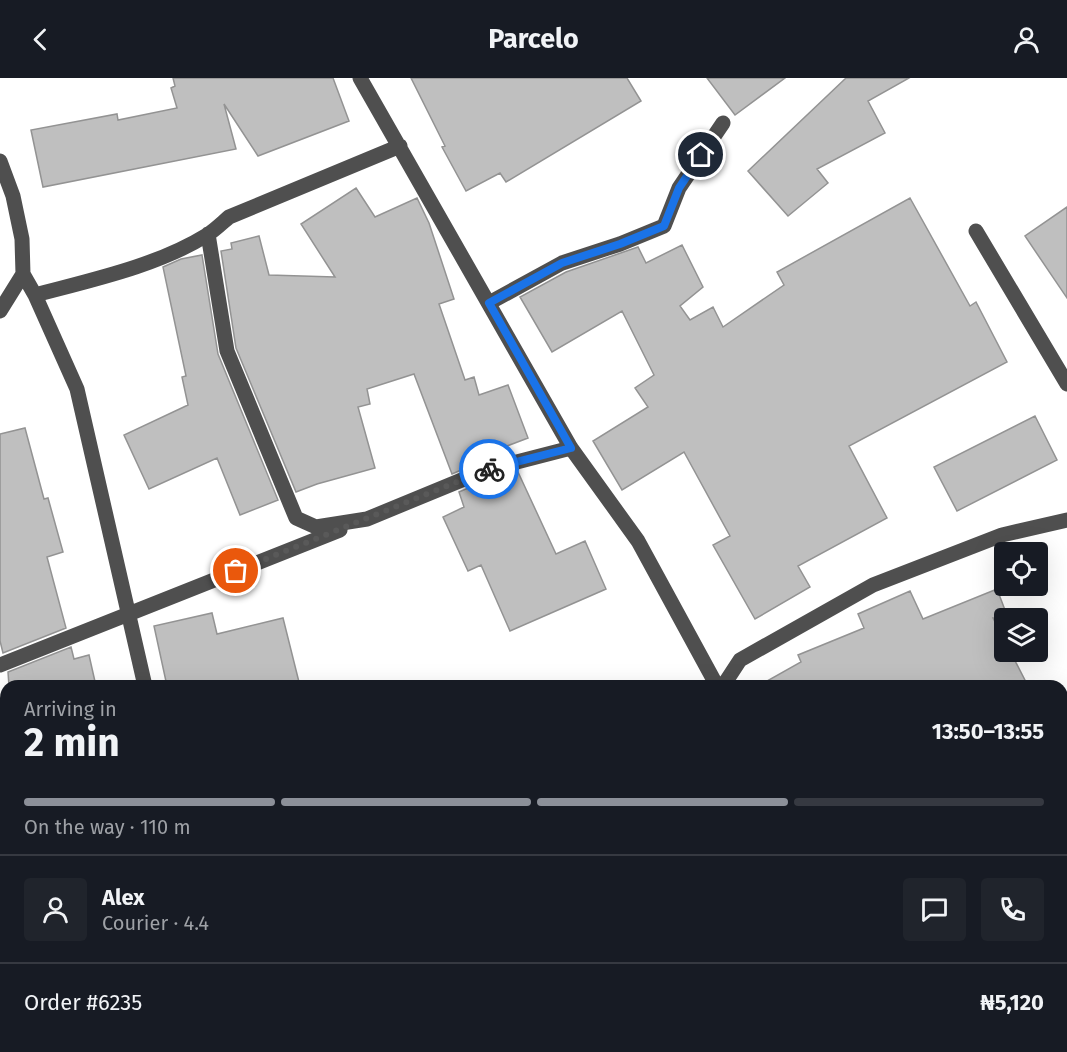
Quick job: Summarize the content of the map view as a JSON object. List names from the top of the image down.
{
  "page": {
    "header": "Parcelo",
    "heading": ["2 min", "Arriving in", "13:50–13:55"],
    "panel": [
      "Alex",
      "Courier · 4.4",
      "Order #6235",
      "₦5,120"
    ],
    "bar": "On the way · 110 m"
  }
}
